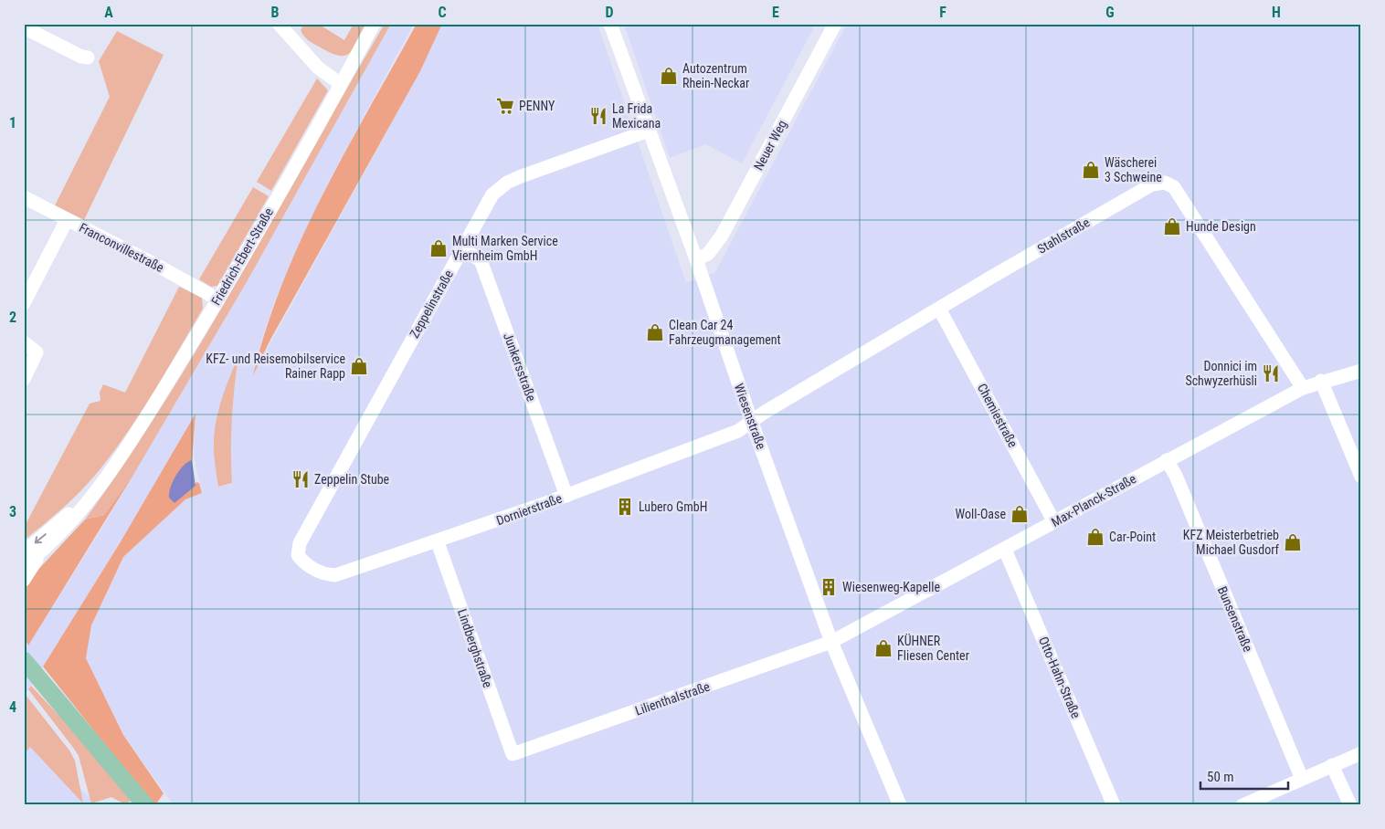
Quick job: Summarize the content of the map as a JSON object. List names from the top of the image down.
{
  "streets": {
    "street": [
      "Neuer Weg",
      "Stahlstraße",
      "Franconvillestraße",
      "Friedrich-Ebert-Straße",
      "Zeppelinstraße",
      "Junkersstraße",
      "Chemiestraße",
      "Wiesenstraße",
      "Max-Planck-Straße",
      "Dornierstraße",
      "Bunsenstraße",
      "Lindberghstraße",
      "Otto-Hahn-Straße",
      "Lilienthalstraße"
    ]
  },
  "crossings": [
    ["Neuer Weg", "Wiesenstraße"],
    ["Stahlstraße", "Chemiestraße"],
    ["Stahlstraße", "Wiesenstraße"],
    ["Stahlstraße", "Max-Planck-Straße"],
    ["Stahlstraße", "Dornierstraße"],
    ["Franconvillestraße", "Friedrich-Ebert-Straße"],
    ["Zeppelinstraße", "Junkersstraße"],
    ["Zeppelinstraße", "Wiesenstraße"],
    ["Zeppelinstraße", "Dornierstraße"],
    ["Junkersstraße", "Dornierstraße"],
    ["Chemiestraße", "Max-Planck-Straße"],
    ["Wiesenstraße", "Max-Planck-Straße"],
    ["Wiesenstraße", "Dornierstraße"],
    ["Wiesenstraße", "Lilienthalstraße"],
    ["Max-Planck-Straße", "Bunsenstraße"],
    ["Max-Planck-Straße", "Otto-Hahn-Straße"],
    ["Max-Planck-Straße", "Lilienthalstraße"],
    ["Dornierstraße", "Lindberghstraße"],
    ["Lindberghstraße", "Lilienthalstraße"]
  ],
  "places": {
    "shop": [
      "Autozentrum Rhein-Neckar",
      "Wäscherei 3 Schweine",
      "Hunde Design",
      "Multi Marken Service Viernheim GmbH",
      "Clean Car 24 Fahrzeugmanagement",
      "KFZ- und Reisemobilservice Rainer Rapp",
      "Woll-Oase",
      "Car-Point",
      "KFZ Meisterbetrieb Michael Gusdorf",
      "KÜHNER Fliesen Center"
    ],
    "supermarket": ["PENNY"],
    "restaurant": ["La Frida Mexicana", "Donnici im Schwyzerhüsli", "Zeppelin Stube"],
    "building": ["Lubero GmbH", "Wiesenweg-Kapelle"]
  },
  "scale_bar": "50 m",
  "grid": {
    "columns": [
      "A",
      "B",
      "C",
      "D",
      "E",
      "F",
      "G",
      "H"
    ],
    "rows": [
      "1",
      "2",
      "3",
      "4"
    ]
  }
}
